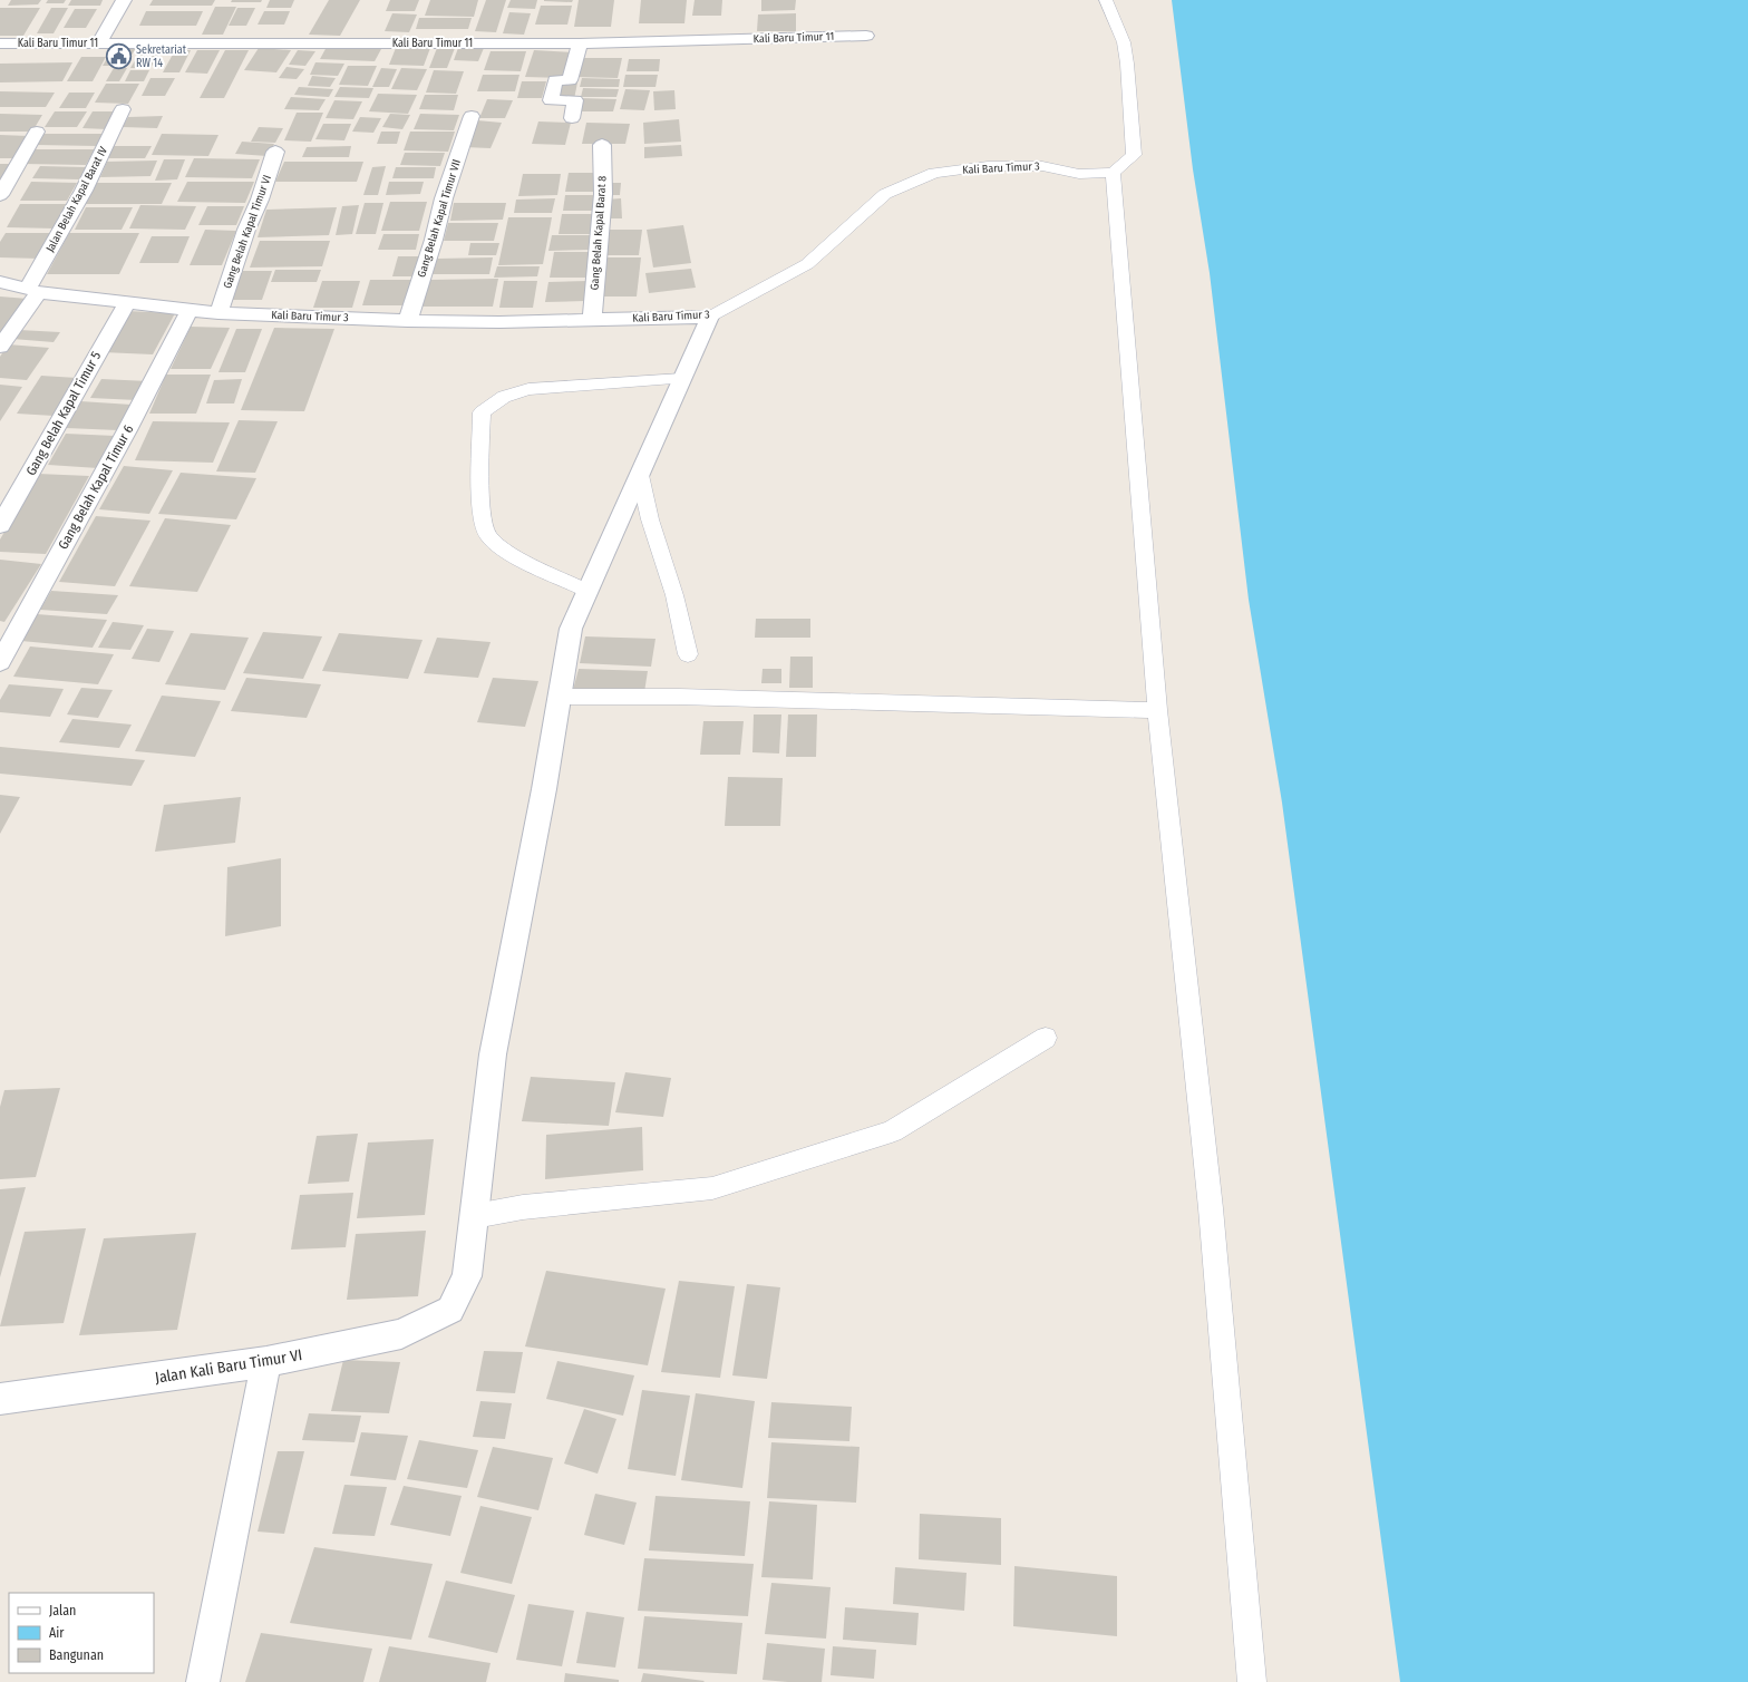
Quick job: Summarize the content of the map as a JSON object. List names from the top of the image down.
{
  "streets": {
    "street": [
      "Kali Baru Timur 11",
      "Kali Baru Timur 3",
      "Jalan Belah Kapal Barat IV",
      "Gang Belah Kapal Timur VII",
      "Gang Belah Kapal Timur VI",
      "Gang Belah Kapal Barat 8",
      "Gang Belah Kapal Timur 5",
      "Gang Belah Kapal Timur 6",
      "Jalan Kali Baru Timur VI"
    ]
  },
  "crossings": [
    ["Kali Baru Timur 3", "Jalan Belah Kapal Barat IV"],
    ["Kali Baru Timur 3", "Gang Belah Kapal Timur VII"],
    ["Kali Baru Timur 3", "Gang Belah Kapal Timur VI"],
    ["Kali Baru Timur 3", "Gang Belah Kapal Barat 8"],
    ["Kali Baru Timur 3", "Gang Belah Kapal Timur 5"],
    ["Kali Baru Timur 3", "Gang Belah Kapal Timur 6"]
  ],
  "places": {
    "public building": ["Sekretariat RW 14"]
  },
  "legend": ["Jalan", "Air", "Bangunan"]
}
